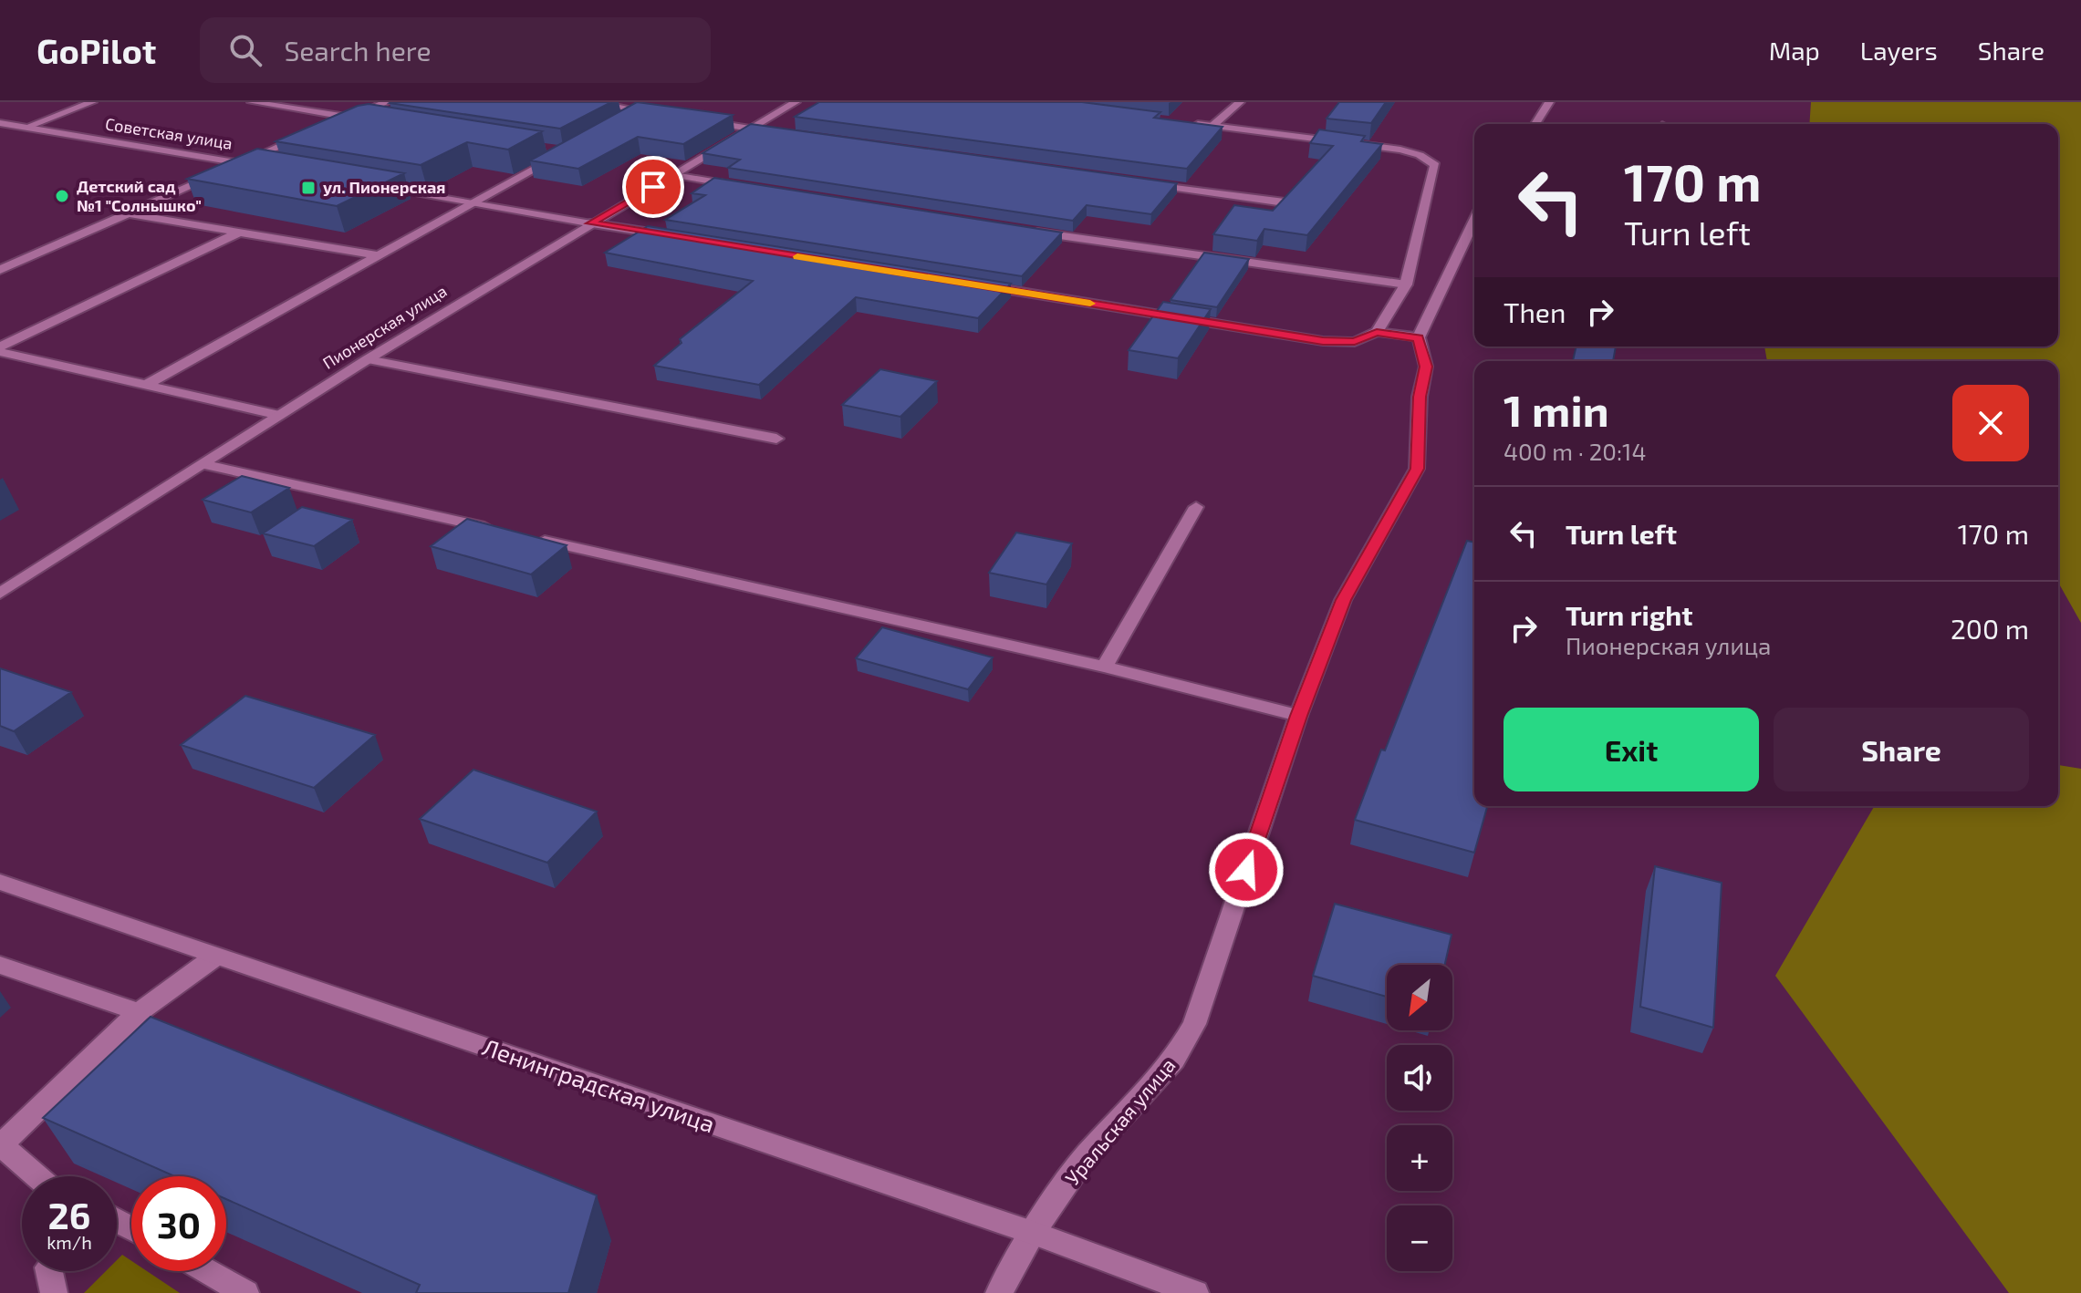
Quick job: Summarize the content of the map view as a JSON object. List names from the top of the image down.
{
  "streets": {
    "street": [
      "Советская улица",
      "Пионерская улица",
      "Ленинградская улица",
      "Уральская улица"
    ]
  },
  "crossings": [
    ["Ленинградская улица", "Уральская улица"]
  ],
  "places": {
    "transit": ["ул. Пионерская"],
    "other": ["Детский сад №1 \"Солнышко\""]
  },
  "north": "bottom left",
  "page": {
    "header": "GoPilot",
    "search": "Search here",
    "nav": ["Map", "Layers", "Share"],
    "turn": ["170 m", "Turn left"],
    "then": "Then",
    "heading": ["1 min", "400 m · 20:14"],
    "list": [
      {
        "name": "Turn left",
        "value": "170 m"
      },
      {
        "name": "Turn right",
        "note": "Пионерская улица",
        "value": "200 m"
      }
    ],
    "buttons": ["Exit", "Share"],
    "map_buttons": ["+", "−"],
    "speed": "26 km/h",
    "limit": "30"
  }
}
